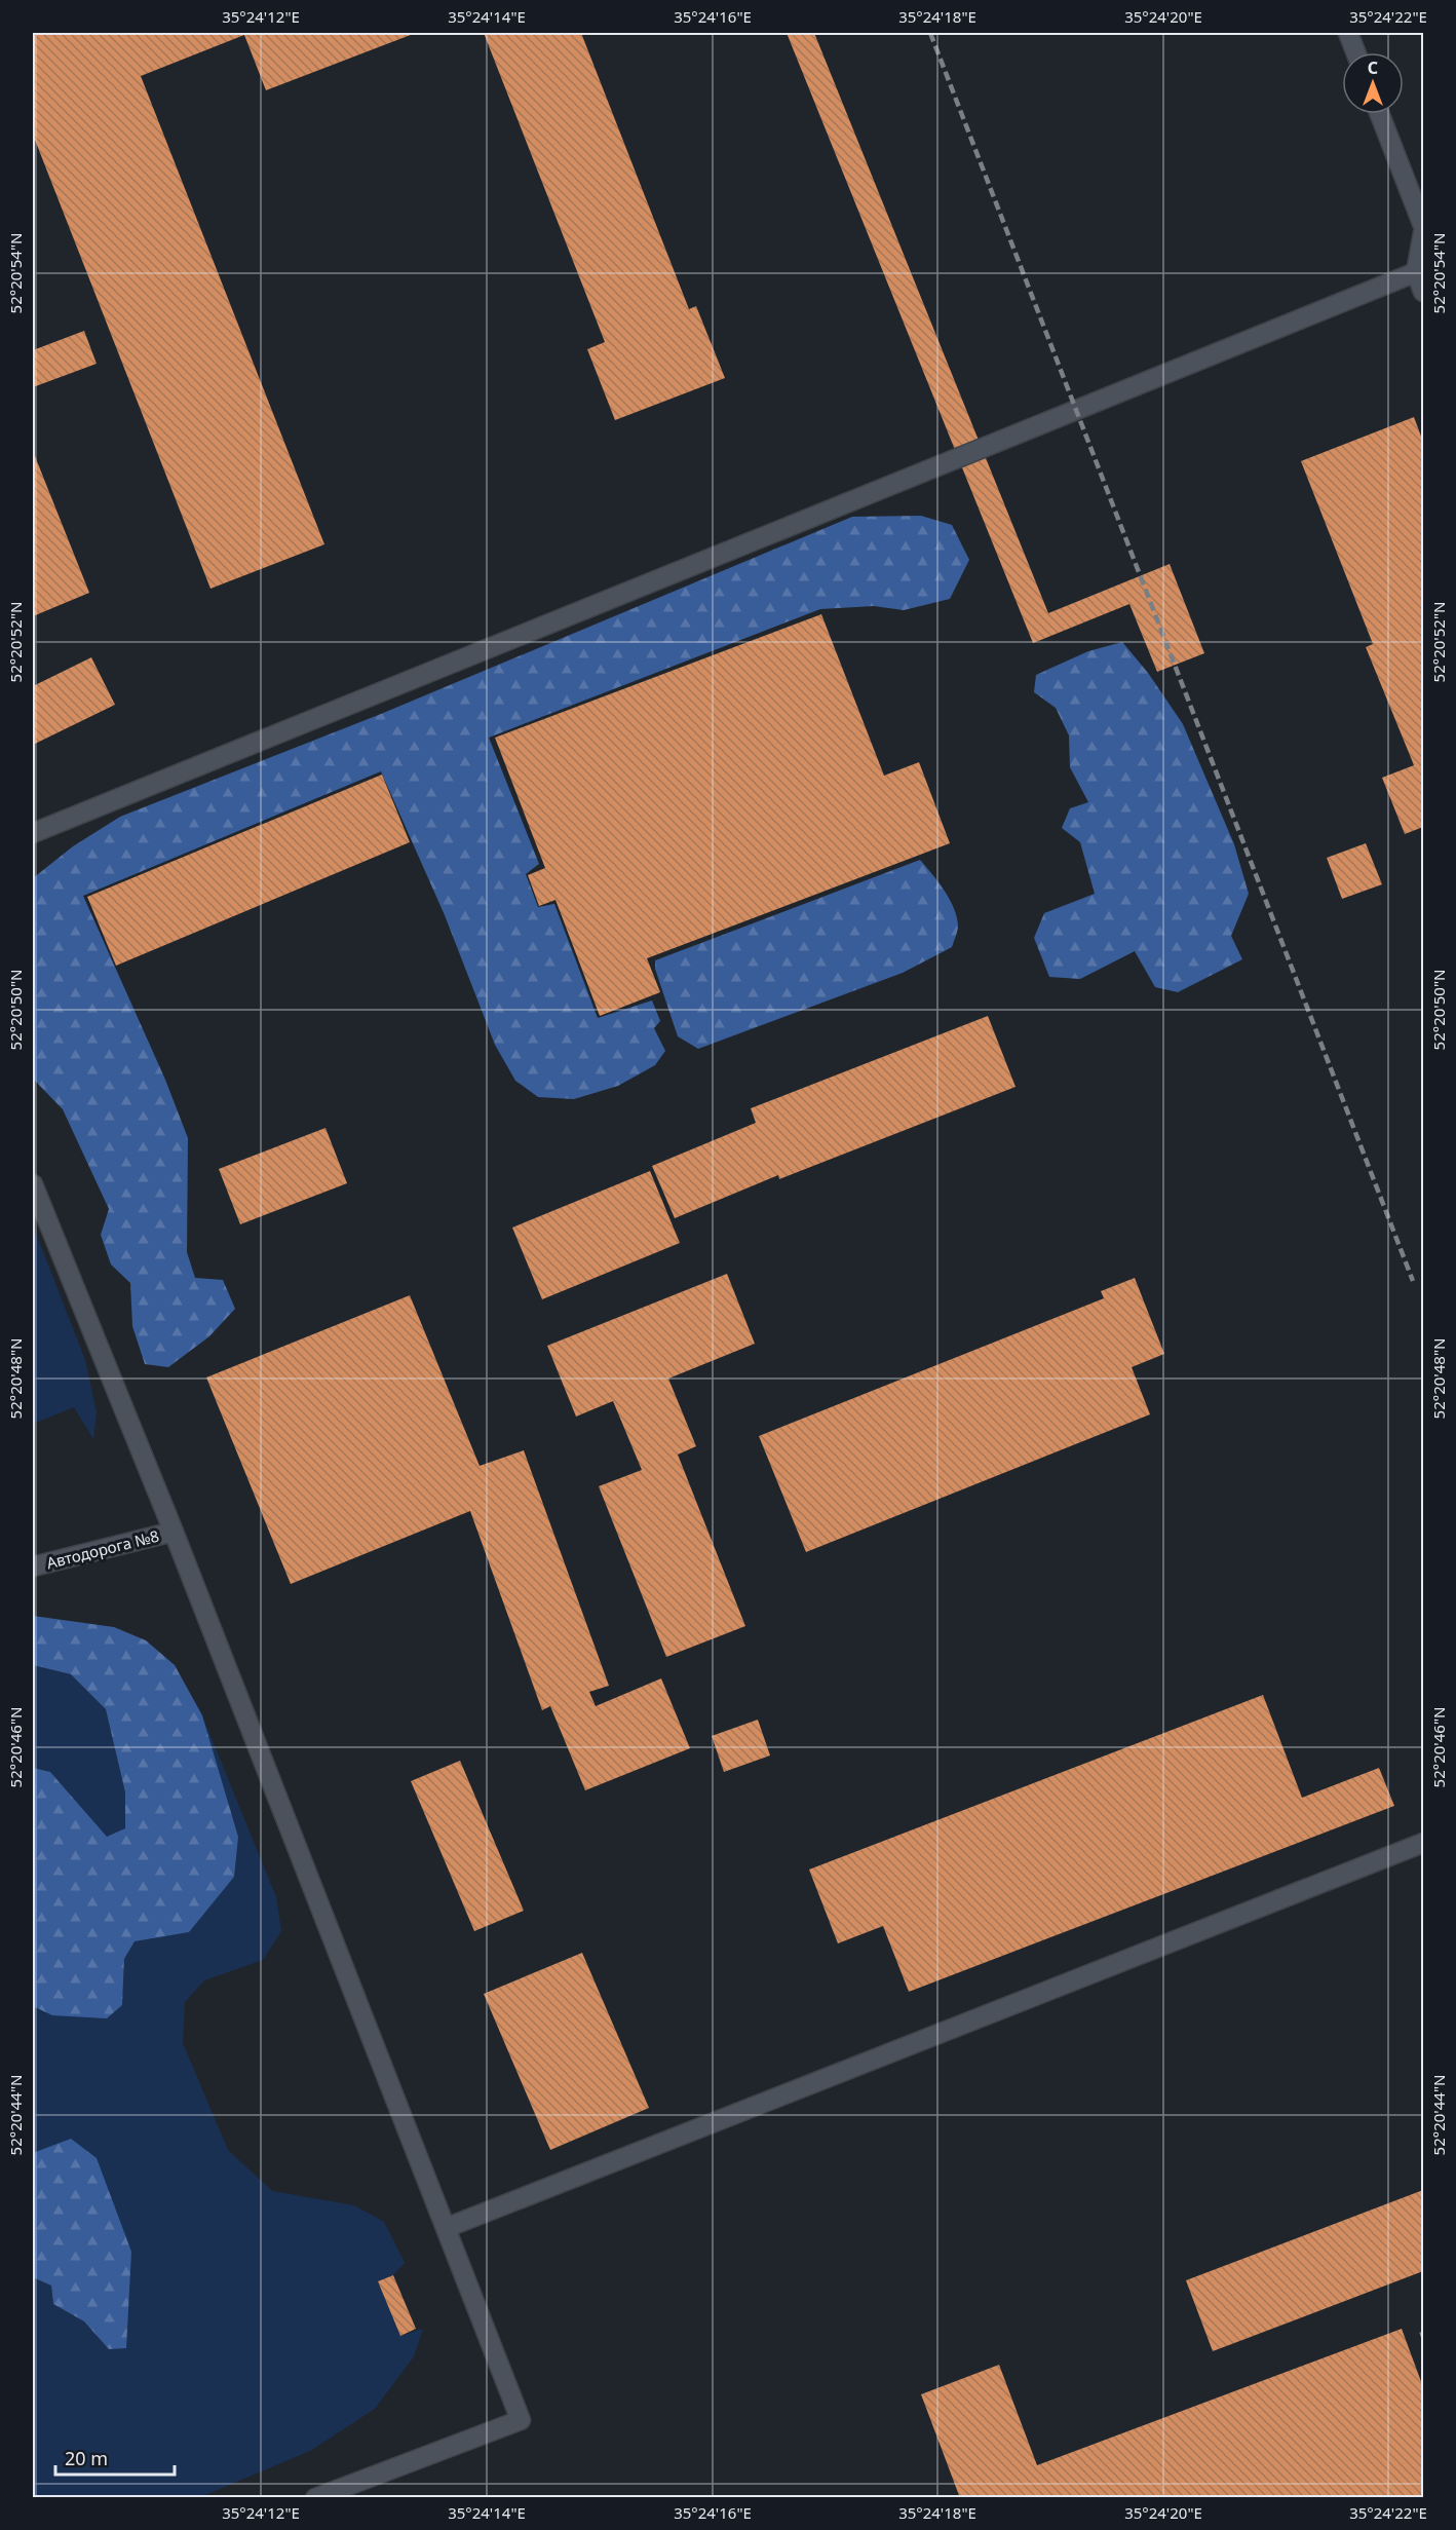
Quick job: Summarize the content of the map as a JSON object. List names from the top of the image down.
{
  "streets": {
    "street": ["Автодорога №8"]
  },
  "scale_bar": "20 m",
  "north": "top",
  "coordinates": [
    "35°24'12\"E",
    "35°24'14\"E",
    "35°24'16\"E",
    "35°24'18\"E",
    "35°24'20\"E",
    "35°24'22\"E",
    "52°20'54\"N",
    "52°20'52\"N",
    "52°20'50\"N",
    "52°20'48\"N",
    "52°20'46\"N",
    "52°20'44\"N"
  ]
}
